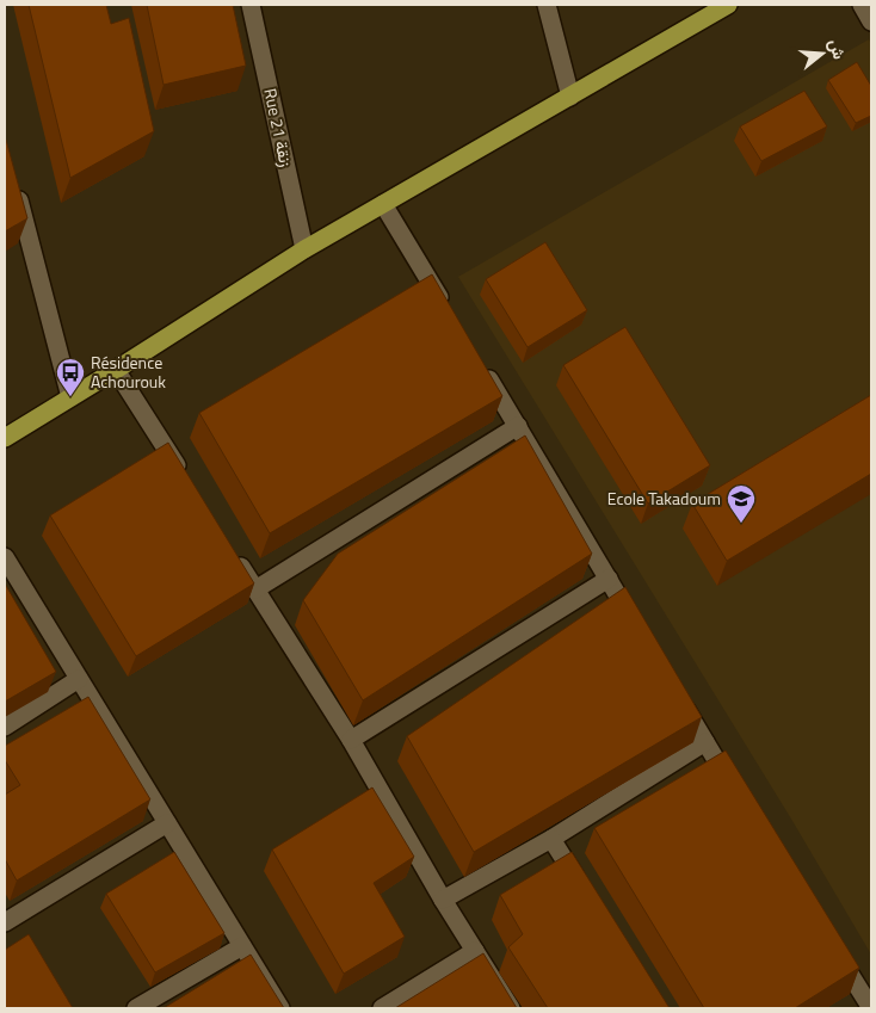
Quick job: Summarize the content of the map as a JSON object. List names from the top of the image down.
{
  "streets": {
    "street": ["Rue 21 زنقة"]
  },
  "places": {
    "bus stop": ["Résidence Achourouk"],
    "school or university": ["Ecole Takadoum"]
  },
  "north": "right"
}
